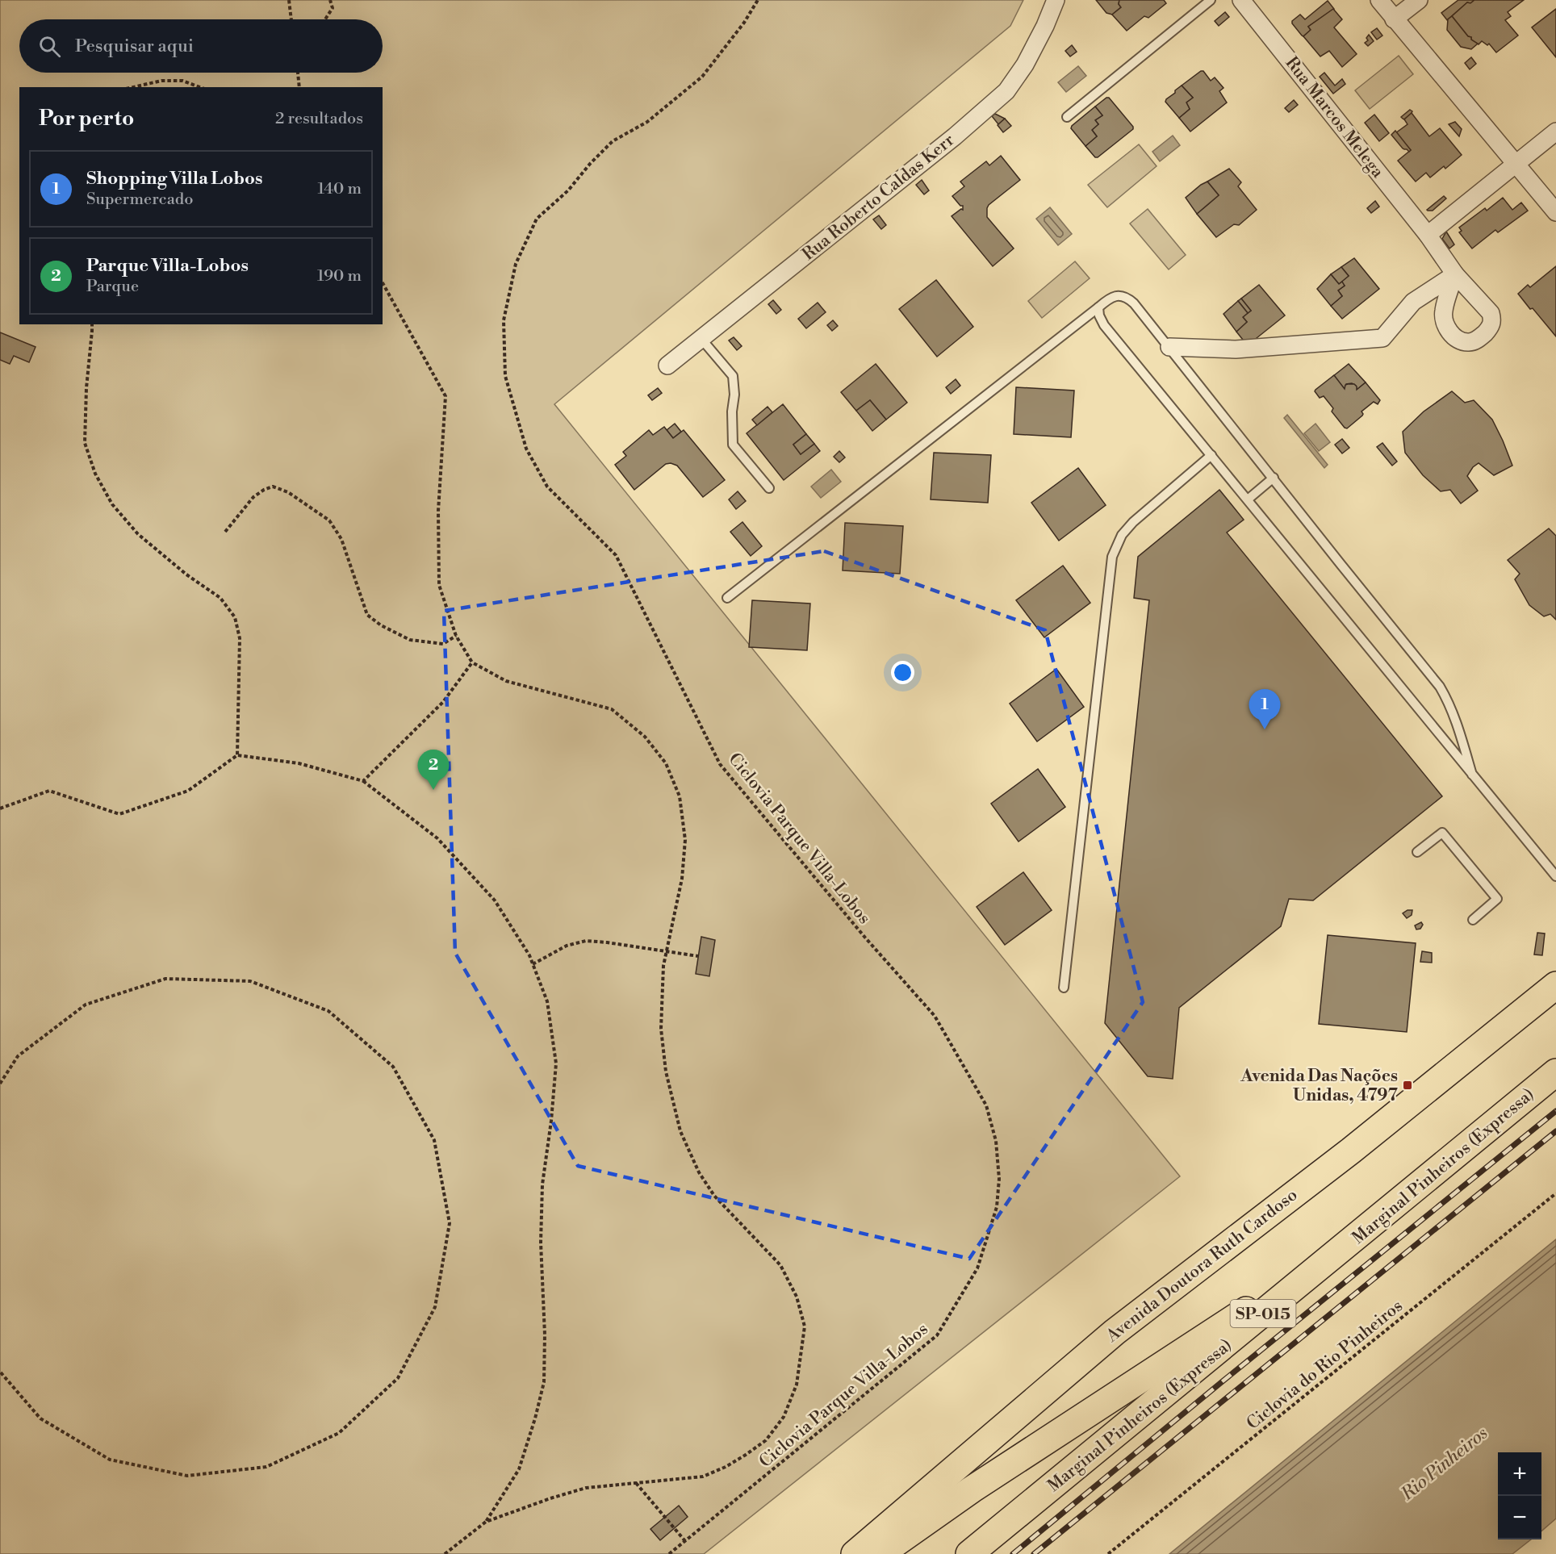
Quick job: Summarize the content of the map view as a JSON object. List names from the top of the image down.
{
  "streets": {
    "highway": ["Marginal Pinheiros (Expressa)", "Avenida Doutora Ruth Cardoso", "SP-015"],
    "street": ["Rua Marcos Melega", "Rua Roberto Caldas Kerr"],
    "path": ["Ciclovia Parque Villa-Lobos", "Ciclovia do Rio Pinheiros"]
  },
  "water": ["Rio Pinheiros"],
  "places": {
    "transit": ["Avenida Das Nações Unidas, 4797"]
  },
  "page": {
    "search": "Pesquisar aqui",
    "heading": ["Por perto", "2 resultados"],
    "list": [
      {
        "mark": "1",
        "name": "Shopping Villa Lobos",
        "note": "Supermercado",
        "value": "140 m"
      },
      {
        "mark": "2",
        "name": "Parque Villa-Lobos",
        "note": "Parque",
        "value": "190 m"
      }
    ],
    "pins": ["1", "2"],
    "map_buttons": ["+", "−"]
  }
}
